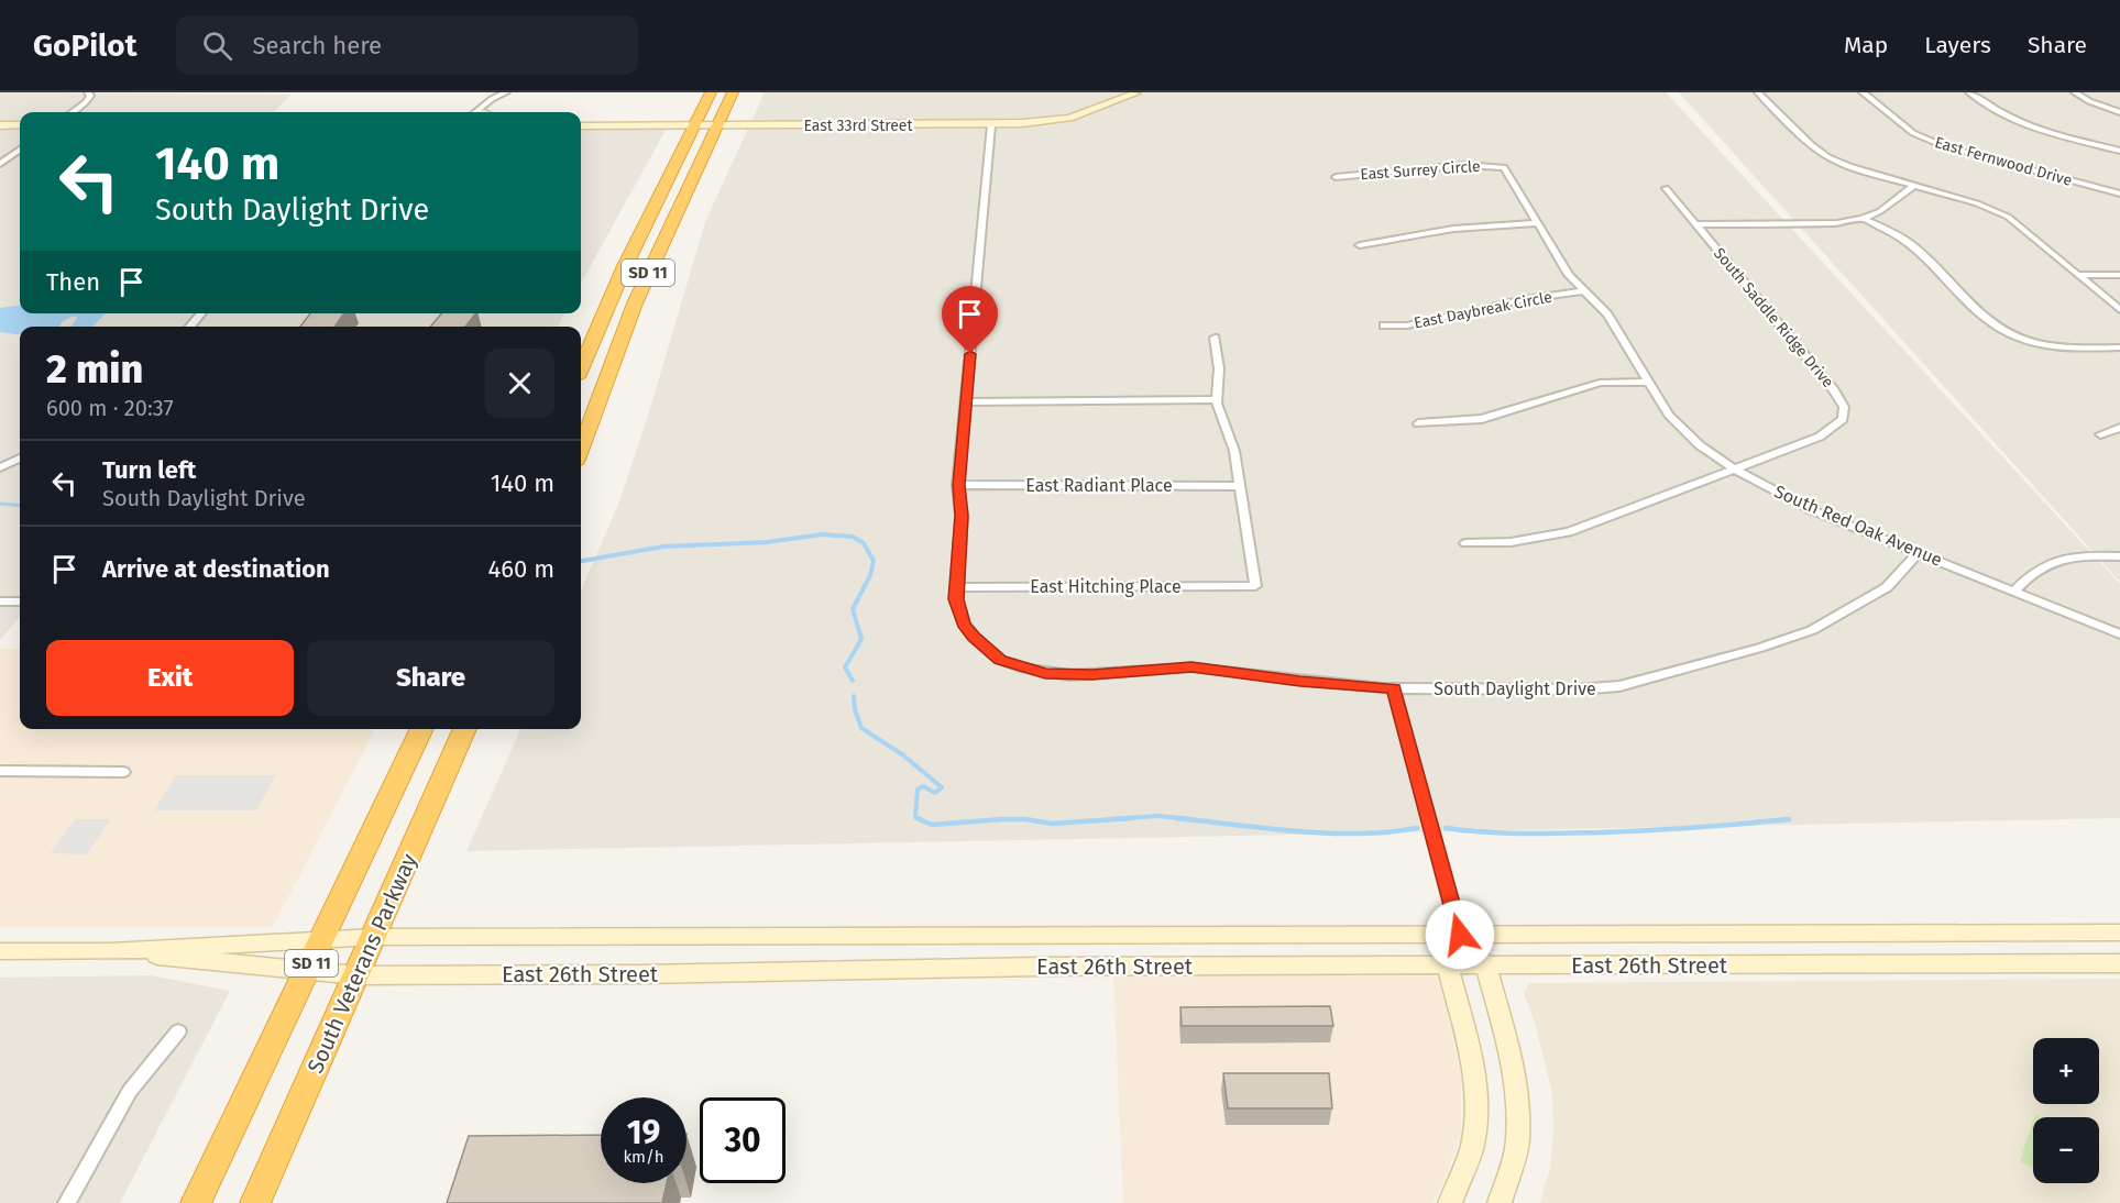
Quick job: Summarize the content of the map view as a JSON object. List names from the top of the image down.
{
  "streets": {
    "highway": ["SD 11", "South Veterans Parkway"],
    "main road": ["East 33rd Street", "East 26th Street"],
    "street": [
      "East Fernwood Drive",
      "East Surrey Circle",
      "East Daybreak Circle",
      "South Saddle Ridge Drive",
      "East Radiant Place",
      "South Red Oak Avenue",
      "East Hitching Place",
      "South Daylight Drive"
    ]
  },
  "crossings": [
    ["East 33rd Street", "SD 11"],
    ["East 33rd Street", "South Daylight Drive"],
    ["East Surrey Circle", "South Red Oak Avenue"],
    ["SD 11", "East 26th Street"],
    ["East Daybreak Circle", "South Red Oak Avenue"],
    ["South Saddle Ridge Drive", "South Red Oak Avenue"],
    ["East Radiant Place", "East Hitching Place"],
    ["East Radiant Place", "South Daylight Drive"],
    ["South Red Oak Avenue", "South Daylight Drive"],
    ["East Hitching Place", "South Daylight Drive"],
    ["South Veterans Parkway", "East 26th Street"]
  ],
  "page": {
    "header": "GoPilot",
    "search": "Search here",
    "nav": ["Map", "Layers", "Share"],
    "turn": ["140 m", "South Daylight Drive"],
    "then": "Then",
    "heading": ["2 min", "600 m · 20:37"],
    "list": [
      {
        "name": "Turn left",
        "note": "South Daylight Drive",
        "value": "140 m"
      },
      {
        "name": "Arrive at destination",
        "value": "460 m"
      }
    ],
    "buttons": ["Exit", "Share"],
    "map_buttons": ["+", "−"],
    "speed": "19 km/h",
    "limit": "30"
  }
}
